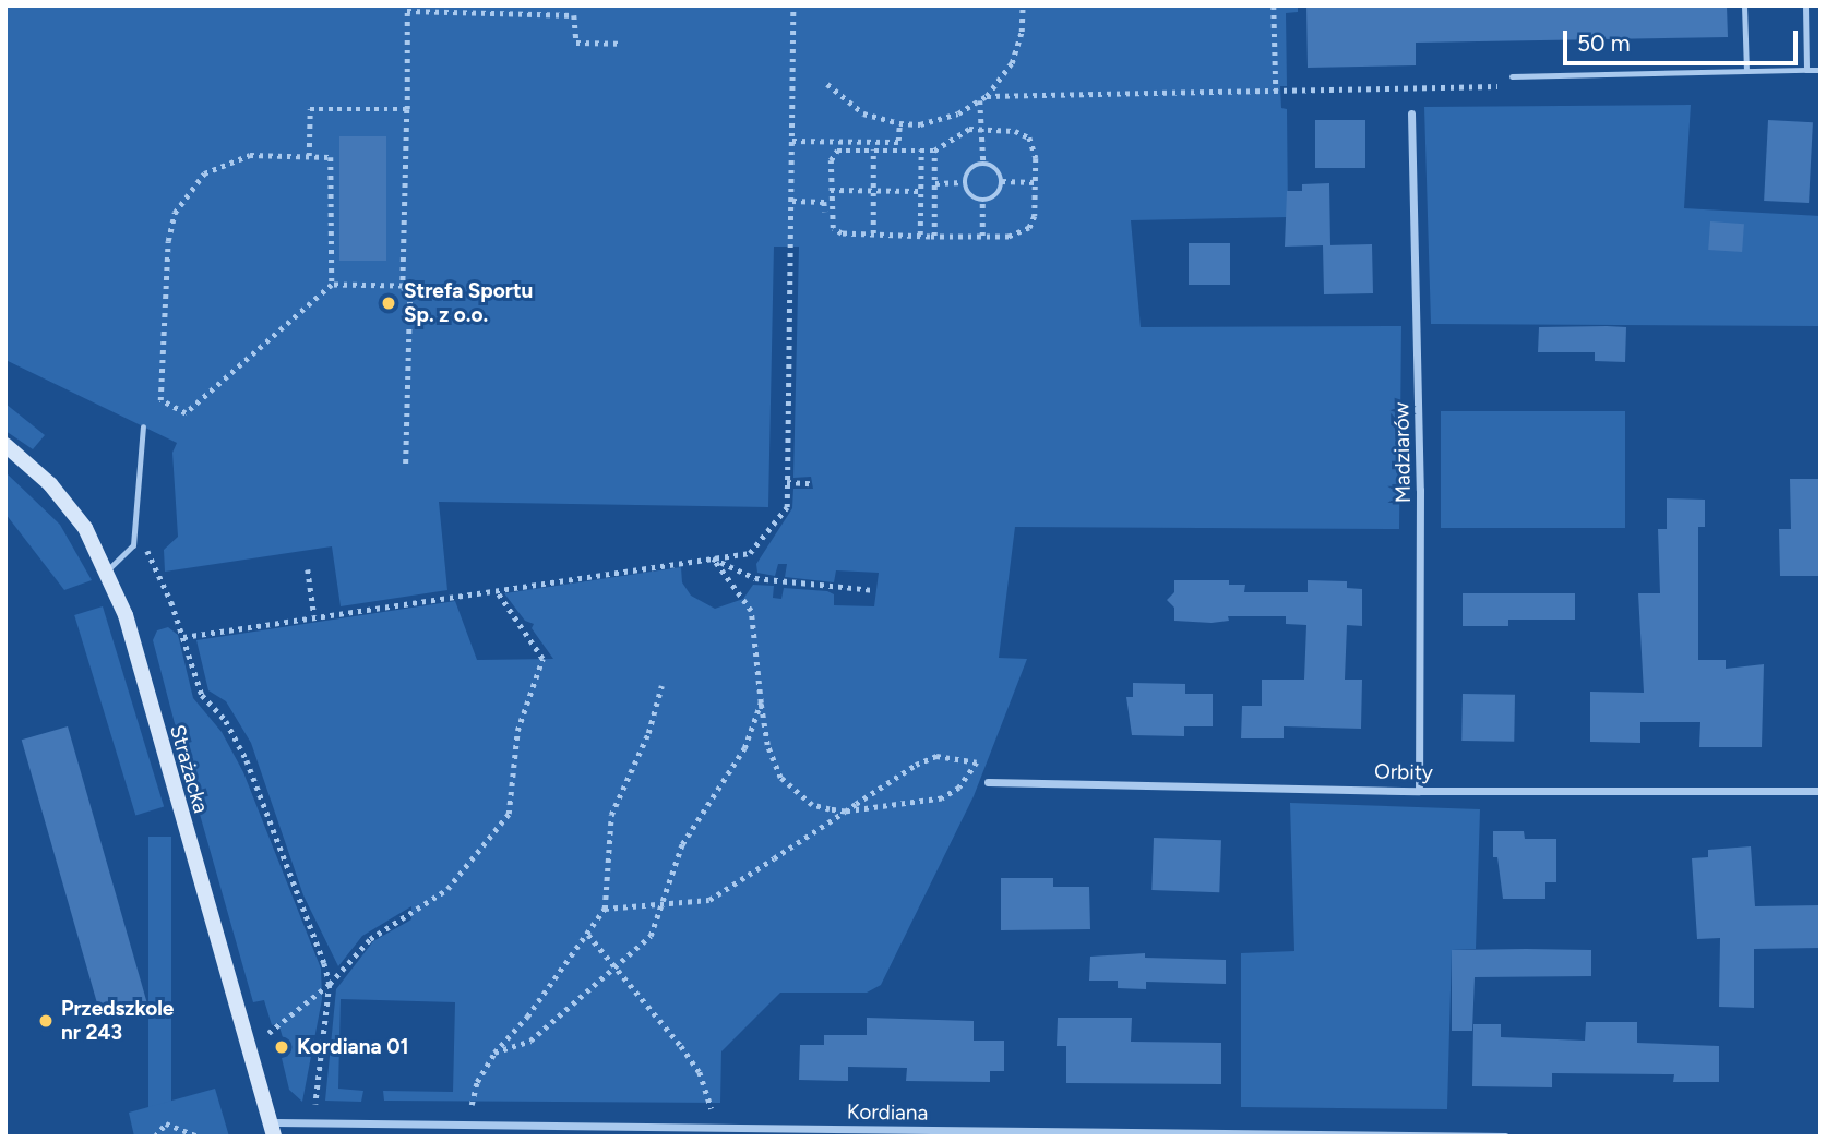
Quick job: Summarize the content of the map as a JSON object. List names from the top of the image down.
{
  "streets": {
    "street": [
      "Madziarów",
      "Strażacka",
      "Orbity",
      "Kordiana"
    ]
  },
  "crossings": [
    ["Madziarów", "Orbity"],
    ["Strażacka", "Kordiana"]
  ],
  "places": ["Strefa Sportu Sp. z o.o.", "Przedszkole nr 243", "Kordiana 01"],
  "scale_bar": "50 m"
}
